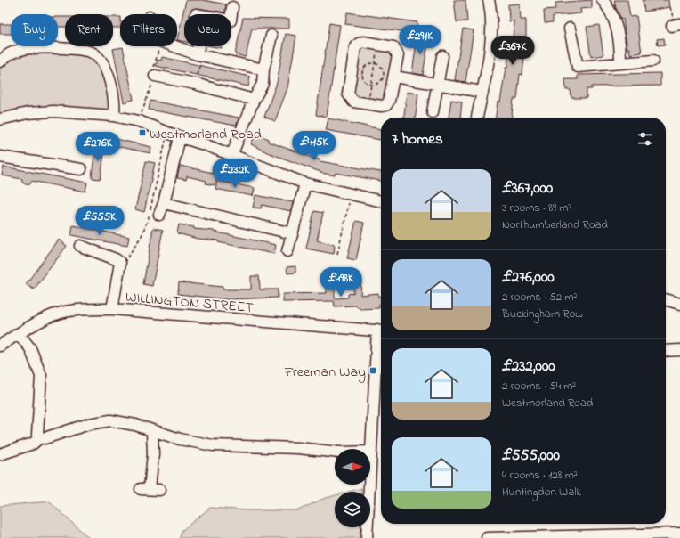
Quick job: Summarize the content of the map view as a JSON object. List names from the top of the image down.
{
  "streets": {
    "street": ["WILLINGTON STREET"]
  },
  "places": {
    "transit": ["Westmorland Road", "Freeman Way"]
  },
  "north": "right",
  "page": {
    "chip": [
      "Buy",
      "Rent",
      "Filters",
      "New"
    ],
    "price": [
      "£291K",
      "£367K",
      "£415K",
      "£276K",
      "£232K",
      "£555K",
      "£498K"
    ],
    "heading": "7 homes",
    "list": [
      {
        "name": "£367,000",
        "note": "3 rooms · 89 m² · Northumberland Road"
      },
      {
        "name": "£276,000",
        "note": "2 rooms · 52 m² · Buckingham Row"
      },
      {
        "name": "£232,000",
        "note": "2 rooms · 54 m² · Westmorland Road"
      },
      {
        "name": "£555,000",
        "note": "4 rooms · 128 m² · Huntingdon Walk"
      }
    ]
  }
}
